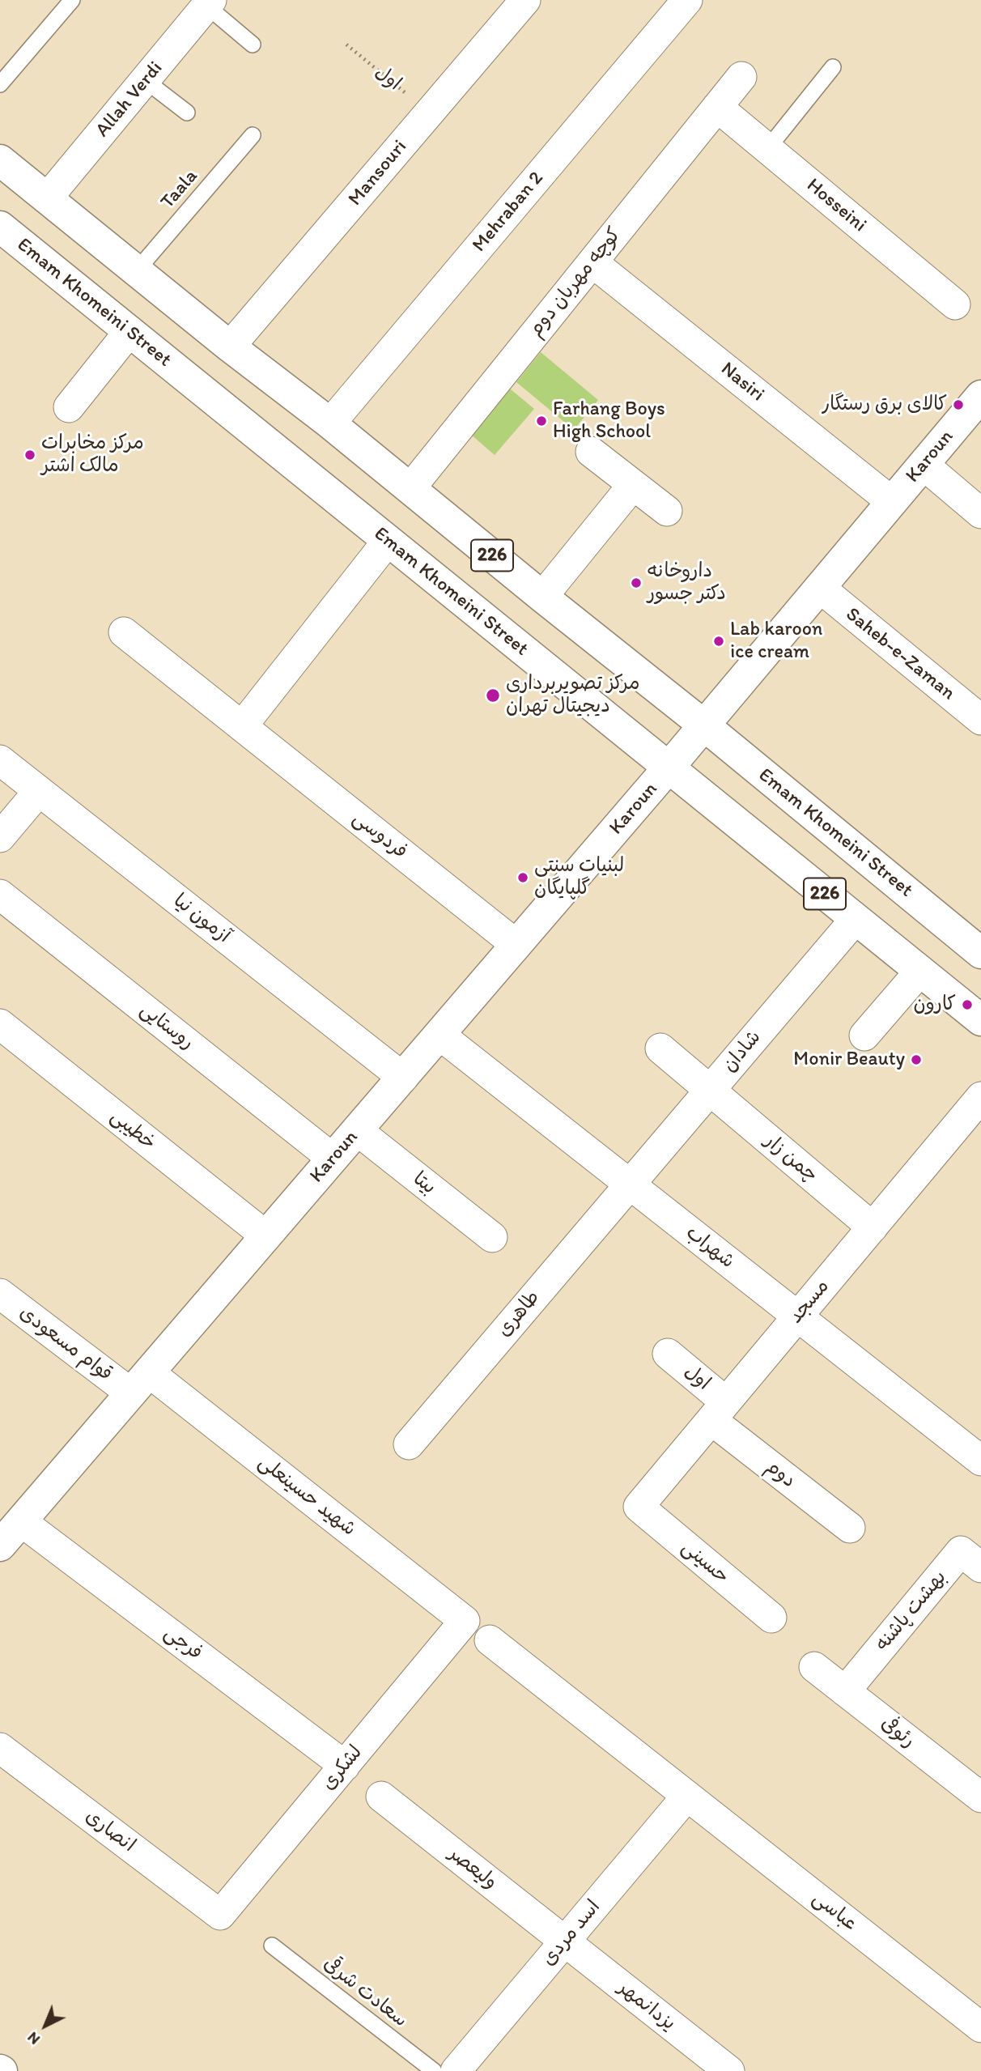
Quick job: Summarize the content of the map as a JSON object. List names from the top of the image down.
{
  "streets": {
    "main road": ["Emam Khomeini Street", "Karoun", "226"],
    "street": [
      "اول",
      "Allah Verdi",
      "Mansouri",
      "Hosseini",
      "Mehraban 2",
      "کوچه مهربان دوم",
      "Nasiri",
      "Saheb-e-Zaman",
      "فردوسی",
      "آزمون نیا",
      "روستایی",
      "شادان",
      "خطیبی",
      "چمن زار",
      "بیتا",
      "شهراب",
      "مسجد",
      "طاهری",
      "قوام مسعودی",
      "دوم",
      "شهید حسینعلی",
      "حسینی",
      "بهشت پاشنه",
      "فرجی",
      "رئوفی",
      "لشکری",
      "انصاری",
      "ولیعصر",
      "عباسی",
      "اسد مردی",
      "یزدانمهر"
    ],
    "lane": ["Taala", "سعادت شرقی"]
  },
  "crossings": [
    ["اول", "Mansouri"],
    ["اول", "مسجد"],
    ["اول", "دوم"],
    ["Allah Verdi", "Emam Khomeini Street"],
    ["Mansouri", "Emam Khomeini Street"],
    ["Taala", "Emam Khomeini Street"],
    ["Hosseini", "کوچه مهربان دوم"],
    ["Mehraban 2", "Emam Khomeini Street"],
    ["کوچه مهربان دوم", "Emam Khomeini Street"],
    ["کوچه مهربان دوم", "Nasiri"],
    ["Emam Khomeini Street", "Karoun"],
    ["Emam Khomeini Street", "شادان"],
    ["Nasiri", "Karoun"],
    ["Karoun", "Saheb-e-Zaman"],
    ["Karoun", "فردوسی"],
    ["Karoun", "آزمون نیا"],
    ["Karoun", "روستایی"],
    ["Karoun", "خطیبی"],
    ["Karoun", "بیتا"],
    ["Karoun", "شهراب"],
    ["Karoun", "قوام مسعودی"],
    ["Karoun", "شهید حسینعلی"],
    ["Karoun", "فرجی"],
    ["شادان", "چمن زار"],
    ["شادان", "شهراب"],
    ["شادان", "طاهری"],
    ["چمن زار", "مسجد"],
    ["شهراب", "مسجد"],
    ["شهراب", "طاهری"],
    ["مسجد", "دوم"],
    ["مسجد", "حسینی"],
    ["قوام مسعودی", "شهید حسینعلی"],
    ["شهید حسینعلی", "لشکری"],
    ["بهشت پاشنه", "رئوفی"],
    ["فرجی", "لشکری"],
    ["لشکری", "انصاری"],
    ["ولیعصر", "اسد مردی"],
    ["ولیعصر", "یزدانمهر"],
    ["عباسی", "اسد مردی"],
    ["اسد مردی", "یزدانمهر"]
  ],
  "places": [
    "کالای برق رستگار",
    "Farhang Boys High School",
    "مرکز مخابرات مالک اشتر",
    "داروخانه دکتر جسور",
    "Lab karoon ice cream",
    "مرکز تصویربرداری دیجیتال تهران",
    "لبنیات سنتی گلپایگان",
    "کارون",
    "Monir Beauty"
  ],
  "north": "bottom left"
}
